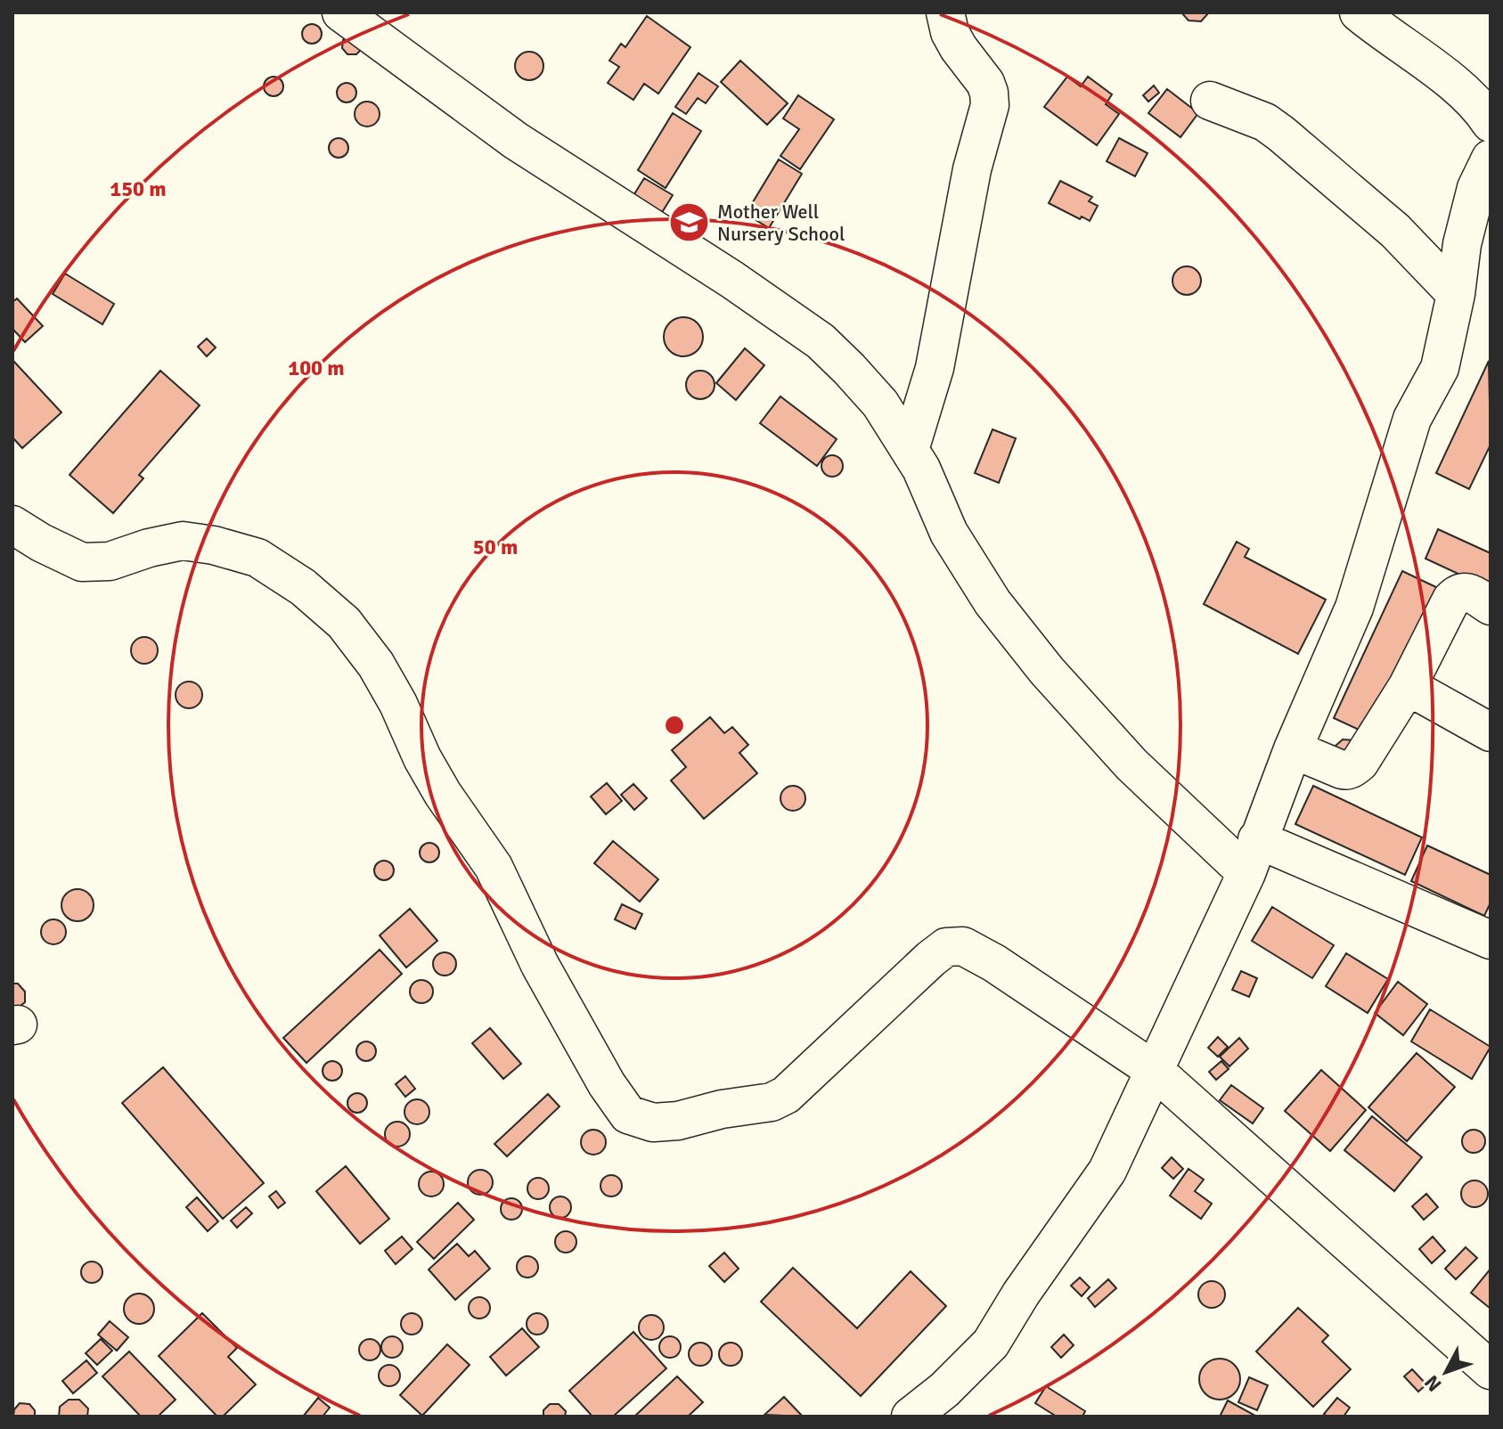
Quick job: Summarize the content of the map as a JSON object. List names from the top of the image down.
{
  "places": {
    "school or university": ["Mother Well Nursery School"]
  },
  "north": "bottom left",
  "rings": ["150 m", "100 m", "50 m"]
}
